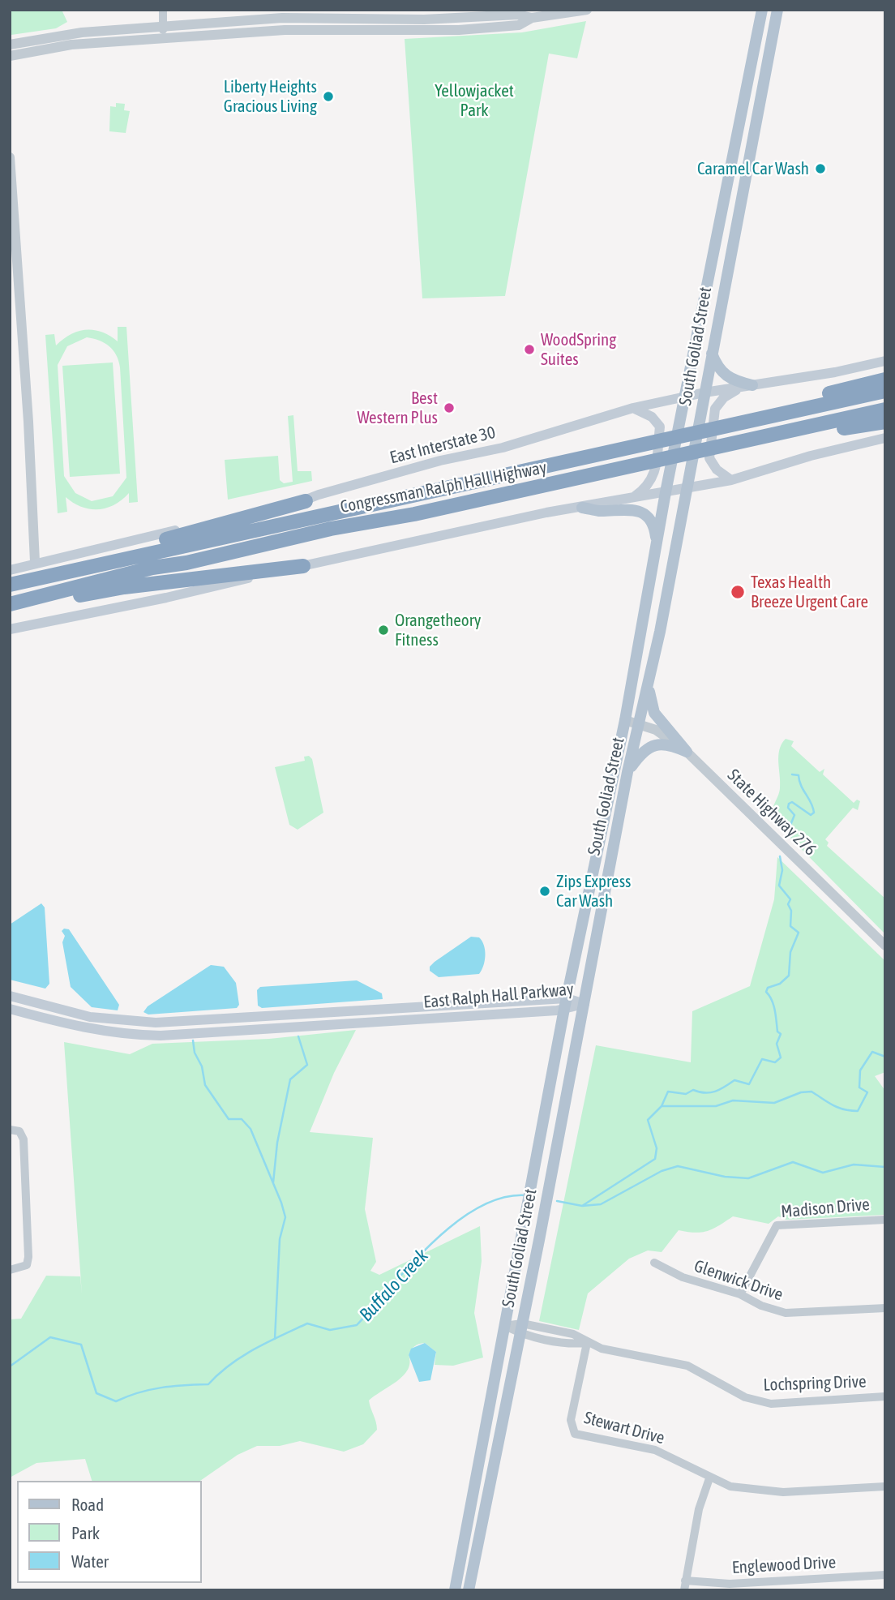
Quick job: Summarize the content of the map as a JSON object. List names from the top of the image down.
{
  "streets": {
    "highway": ["Congressman Ralph Hall Highway"],
    "main road": ["South Goliad Street", "East Interstate 30", "East Ralph Hall Parkway"],
    "street": [
      "State Highway 276",
      "Madison Drive",
      "Glenwick Drive",
      "Lochspring Drive",
      "Stewart Drive",
      "Englewood Drive"
    ]
  },
  "crossings": [
    ["South Goliad Street", "East Interstate 30"],
    ["South Goliad Street", "State Highway 276"],
    ["South Goliad Street", "East Ralph Hall Parkway"],
    ["South Goliad Street", "Lochspring Drive"],
    ["Madison Drive", "Glenwick Drive"],
    ["Lochspring Drive", "Stewart Drive"]
  ],
  "water": ["Buffalo Creek"],
  "parks": ["Yellowjacket Park"],
  "places": [
    "Liberty Heights Gracious Living",
    "Caramel Car Wash",
    "WoodSpring Suites",
    "Best Western Plus",
    "Texas Health Breeze Urgent Care",
    "Orangetheory Fitness",
    "Zips Express Car Wash"
  ],
  "legend": ["Road", "Park", "Water"]
}
